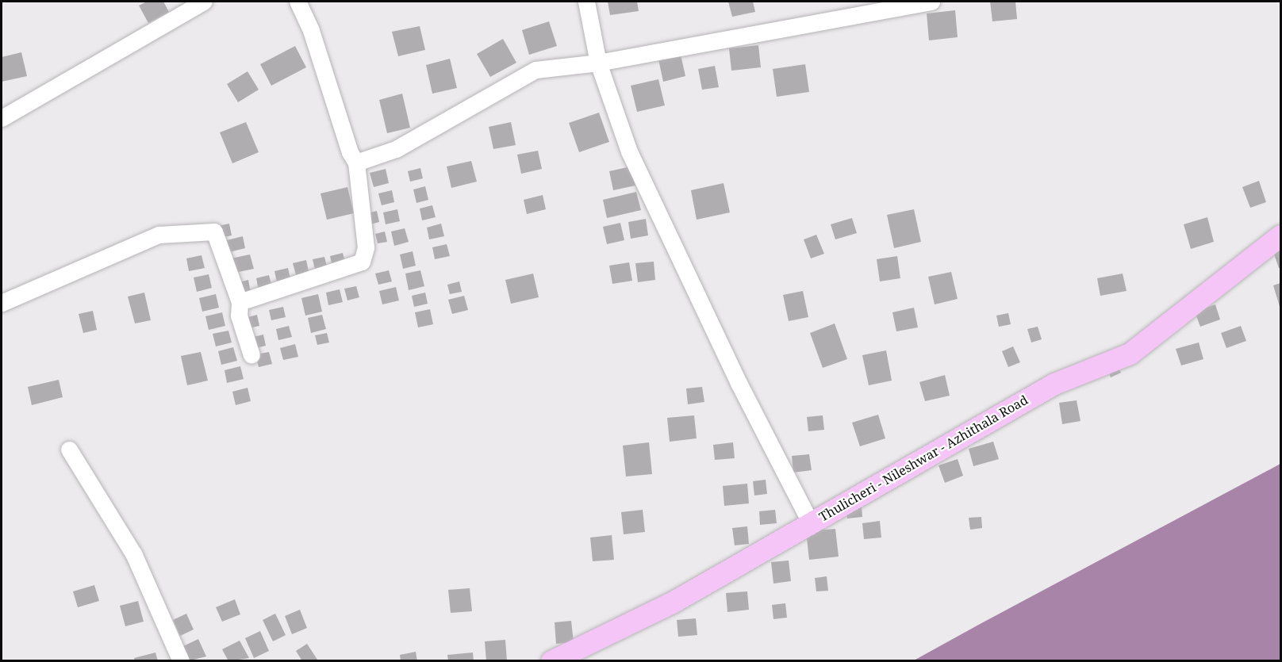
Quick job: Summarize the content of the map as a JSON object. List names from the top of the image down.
{
  "streets": {
    "main road": ["Thulicheri - Nileshwar - Azhithala Road"]
  }
}
